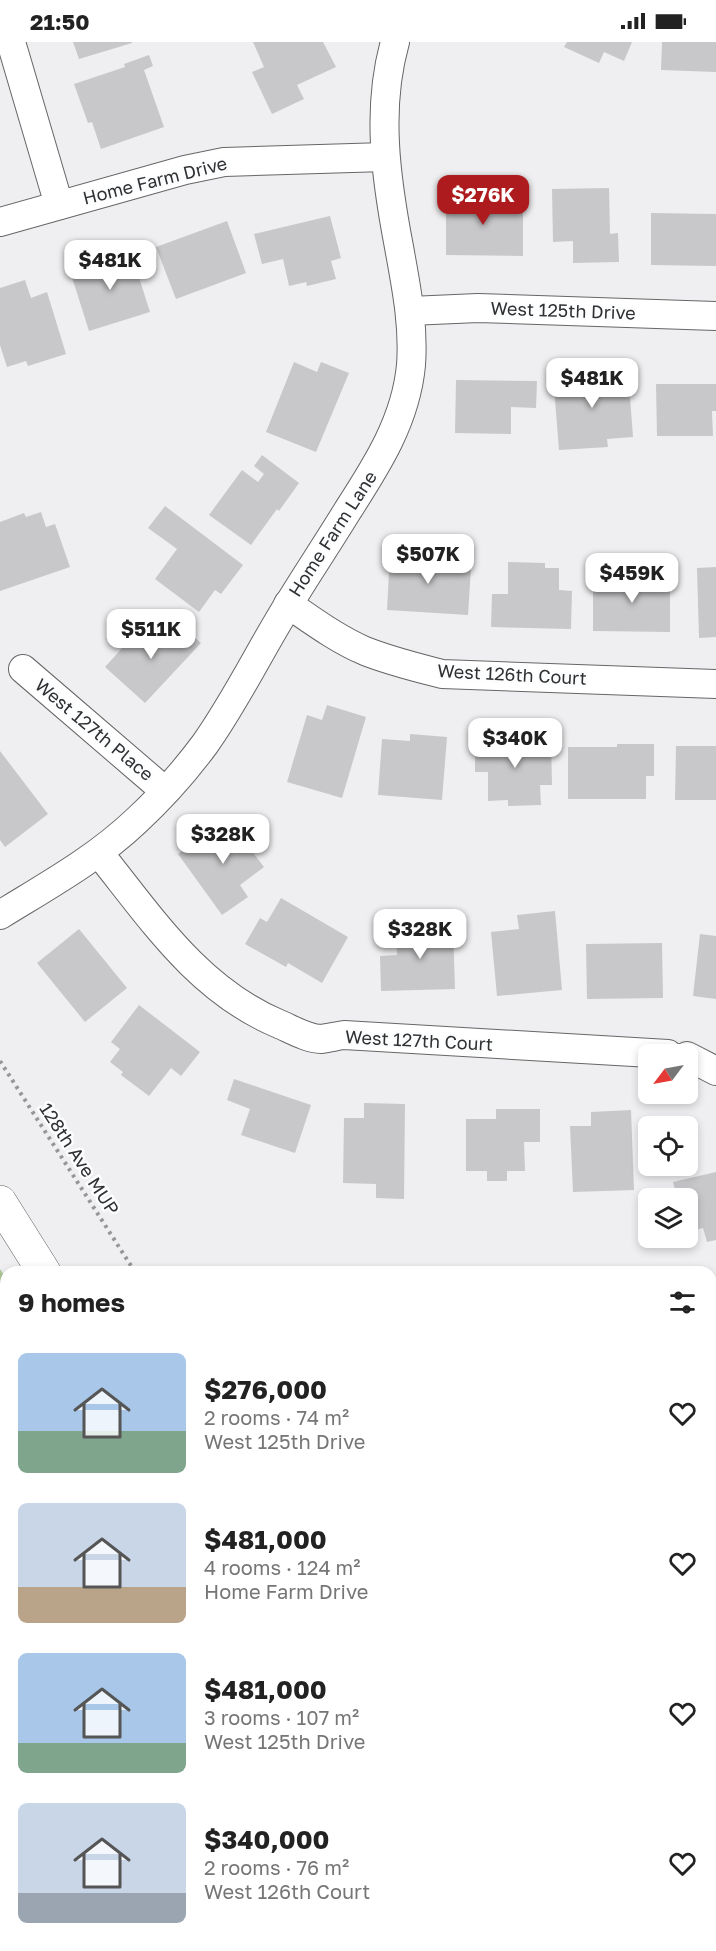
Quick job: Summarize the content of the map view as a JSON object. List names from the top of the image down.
{
  "streets": {
    "street": [
      "Home Farm Drive",
      "West 125th Drive",
      "Home Farm Lane",
      "West 126th Court",
      "West 127th Place",
      "West 127th Court"
    ],
    "path": ["128th Ave MUP"]
  },
  "crossings": [
    ["Home Farm Drive", "Home Farm Lane"],
    ["West 125th Drive", "Home Farm Lane"],
    ["Home Farm Lane", "West 126th Court"],
    ["Home Farm Lane", "West 127th Place"],
    ["Home Farm Lane", "West 127th Court"]
  ],
  "north": "bottom left",
  "page": {
    "status": "21:50",
    "price": [
      "$276K",
      "$481K",
      "$481K",
      "$507K",
      "$459K",
      "$511K",
      "$340K",
      "$328K",
      "$328K"
    ],
    "heading": "9 homes",
    "list": [
      {
        "name": "$276,000",
        "note": "2 rooms · 74 m² · West 125th Drive"
      },
      {
        "name": "$481,000",
        "note": "4 rooms · 124 m² · Home Farm Drive"
      },
      {
        "name": "$481,000",
        "note": "3 rooms · 107 m² · West 125th Drive"
      },
      {
        "name": "$340,000",
        "note": "2 rooms · 76 m² · West 126th Court"
      }
    ]
  }
}
